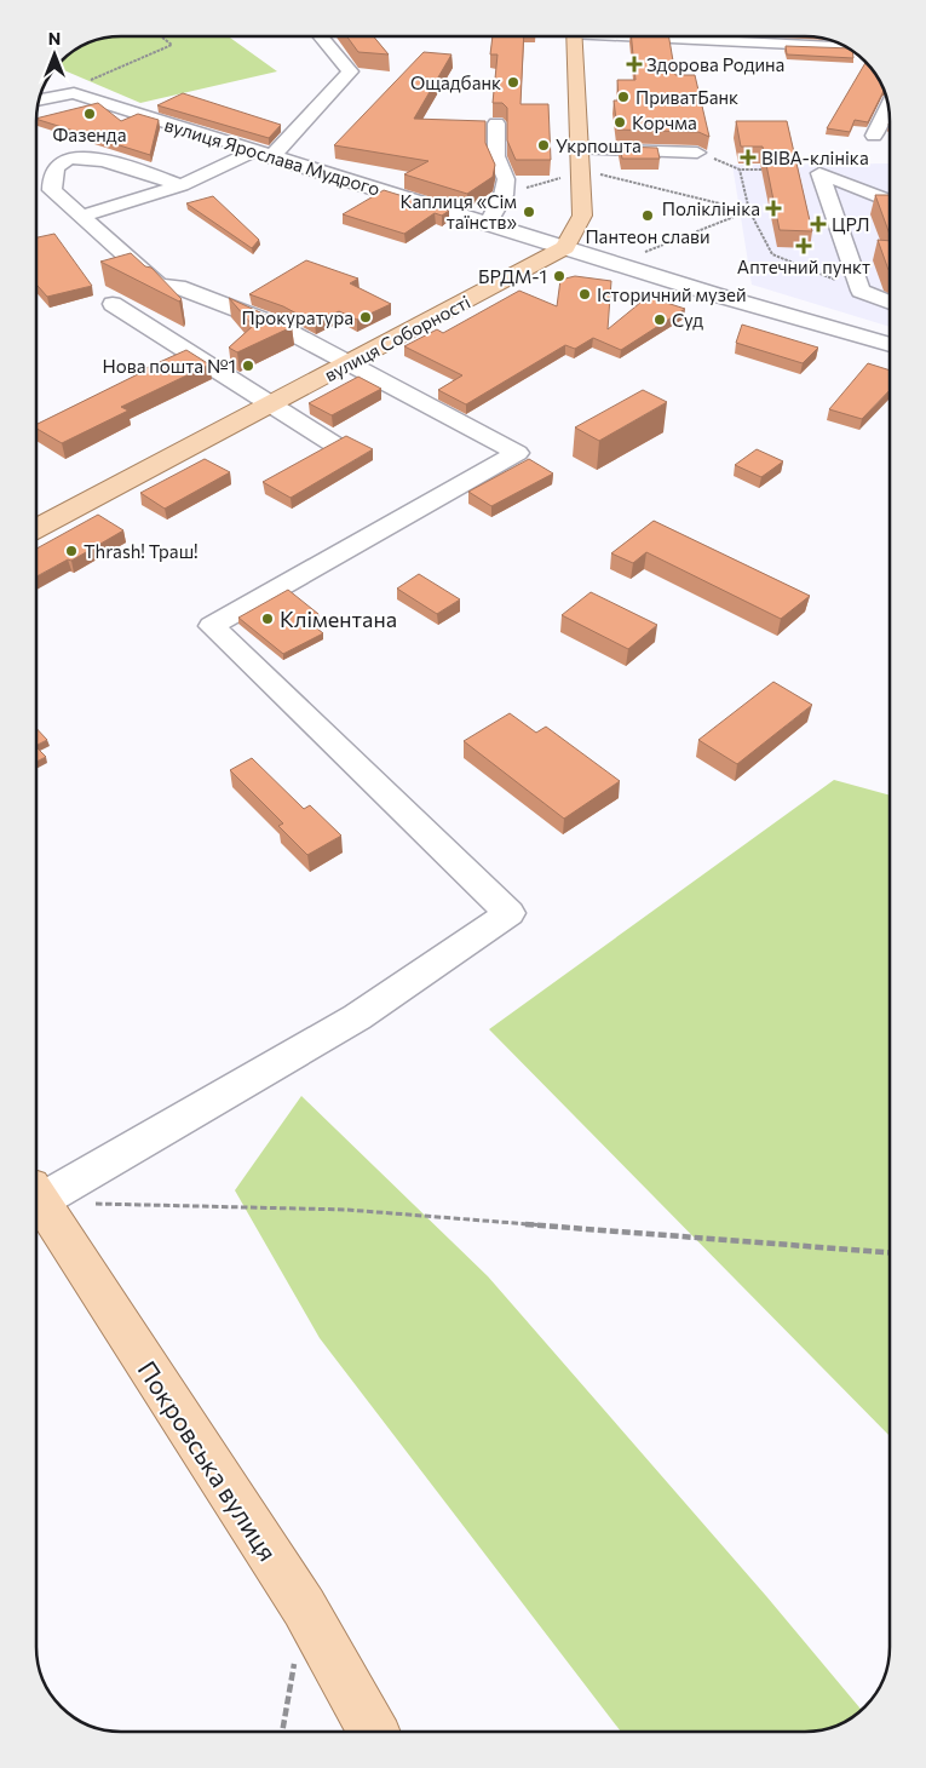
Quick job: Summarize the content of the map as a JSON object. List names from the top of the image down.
{
  "streets": {
    "main road": ["вулиця Соборності", "Покровська вулиця"],
    "street": ["вулиця Ярослава Мудрого"]
  },
  "crossings": [
    ["вулиця Ярослава Мудрого", "вулиця Соборності"]
  ],
  "places": {
    "health": [
      "Здорова Родина",
      "ВІВА-клініка",
      "Поліклініка",
      "ЦРЛ",
      "Аптечний пункт"
    ],
    "other": [
      "Ощадбанк",
      "ПриватБанк",
      "Фазенда",
      "Корчма",
      "Укрпошта",
      "Каплиця «Сім таїнств»",
      "Пантеон слави",
      "БРДМ-1",
      "Історичний музей",
      "Прокуратура",
      "Суд",
      "Нова пошта №1",
      "Thrash! Траш!",
      "Кліментана"
    ]
  },
  "north": "top"
}
